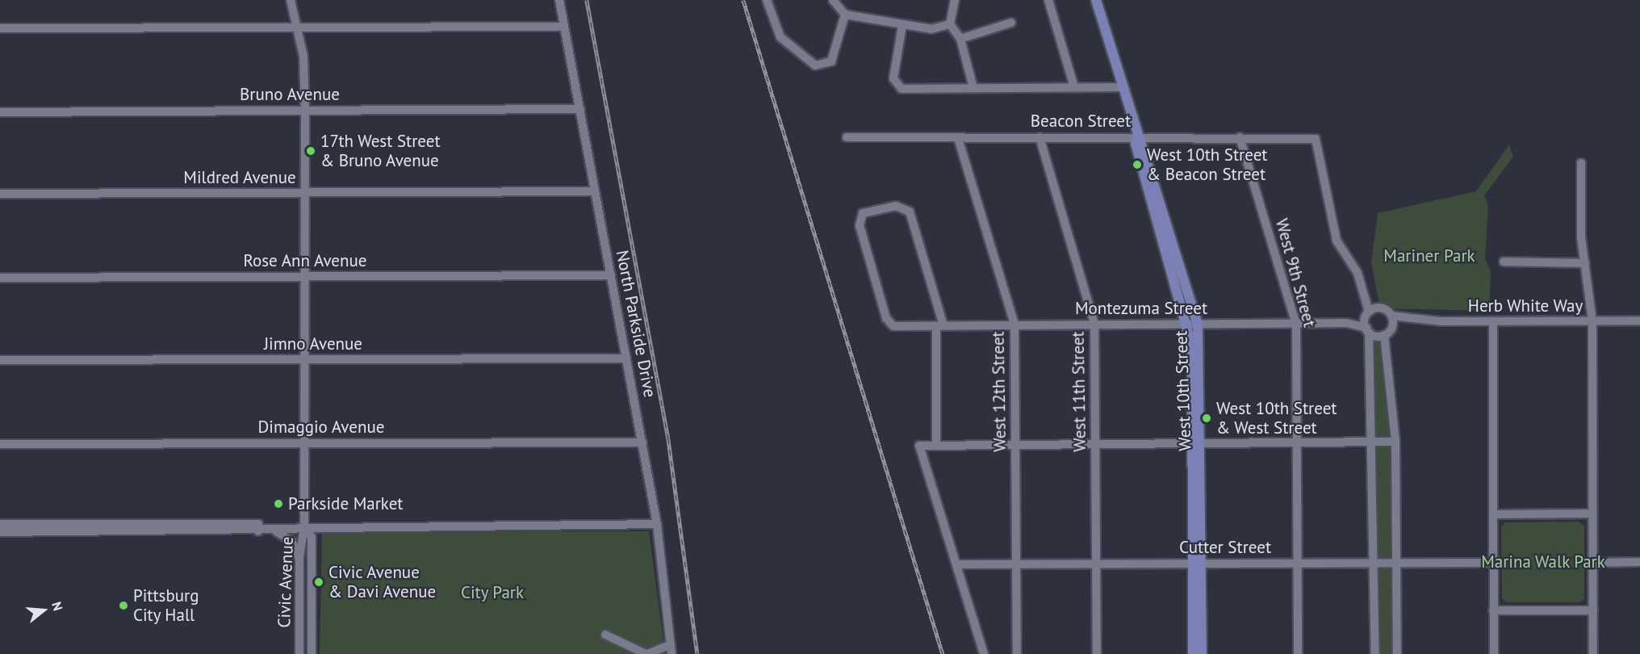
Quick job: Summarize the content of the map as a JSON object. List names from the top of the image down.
{
  "streets": {
    "main road": ["West 10th Street"],
    "street": [
      "Bruno Avenue",
      "Beacon Street",
      "Mildred Avenue",
      "Rose Ann Avenue",
      "West 9th Street",
      "Herb White Way",
      "Montezuma Street",
      "North Parkside Drive",
      "Jimno Avenue",
      "West 12th Street",
      "West 11th Street",
      "Dimaggio Avenue",
      "Cutter Street",
      "Civic Avenue"
    ]
  },
  "crossings": [
    ["Bruno Avenue", "North Parkside Drive"],
    ["Beacon Street", "West 9th Street"],
    ["Beacon Street", "West 10th Street"],
    ["Beacon Street", "West 12th Street"],
    ["Beacon Street", "West 11th Street"],
    ["Mildred Avenue", "North Parkside Drive"],
    ["Rose Ann Avenue", "North Parkside Drive"],
    ["West 9th Street", "Montezuma Street"],
    ["West 9th Street", "Cutter Street"],
    ["Herb White Way", "Montezuma Street"],
    ["Montezuma Street", "West 10th Street"],
    ["Montezuma Street", "West 12th Street"],
    ["Montezuma Street", "West 11th Street"],
    ["North Parkside Drive", "Jimno Avenue"],
    ["North Parkside Drive", "Dimaggio Avenue"],
    ["West 10th Street", "Cutter Street"],
    ["West 12th Street", "Cutter Street"],
    ["West 11th Street", "Cutter Street"]
  ],
  "parks": ["Mariner Park", "Marina Walk Park", "City Park"],
  "places": [
    "17th West Street & Bruno Avenue",
    "West 10th Street & Beacon Street",
    "West 10th Street & West Street",
    "Parkside Market",
    "Civic Avenue & Davi Avenue",
    "Pittsburg City Hall"
  ],
  "north": "right"
}
